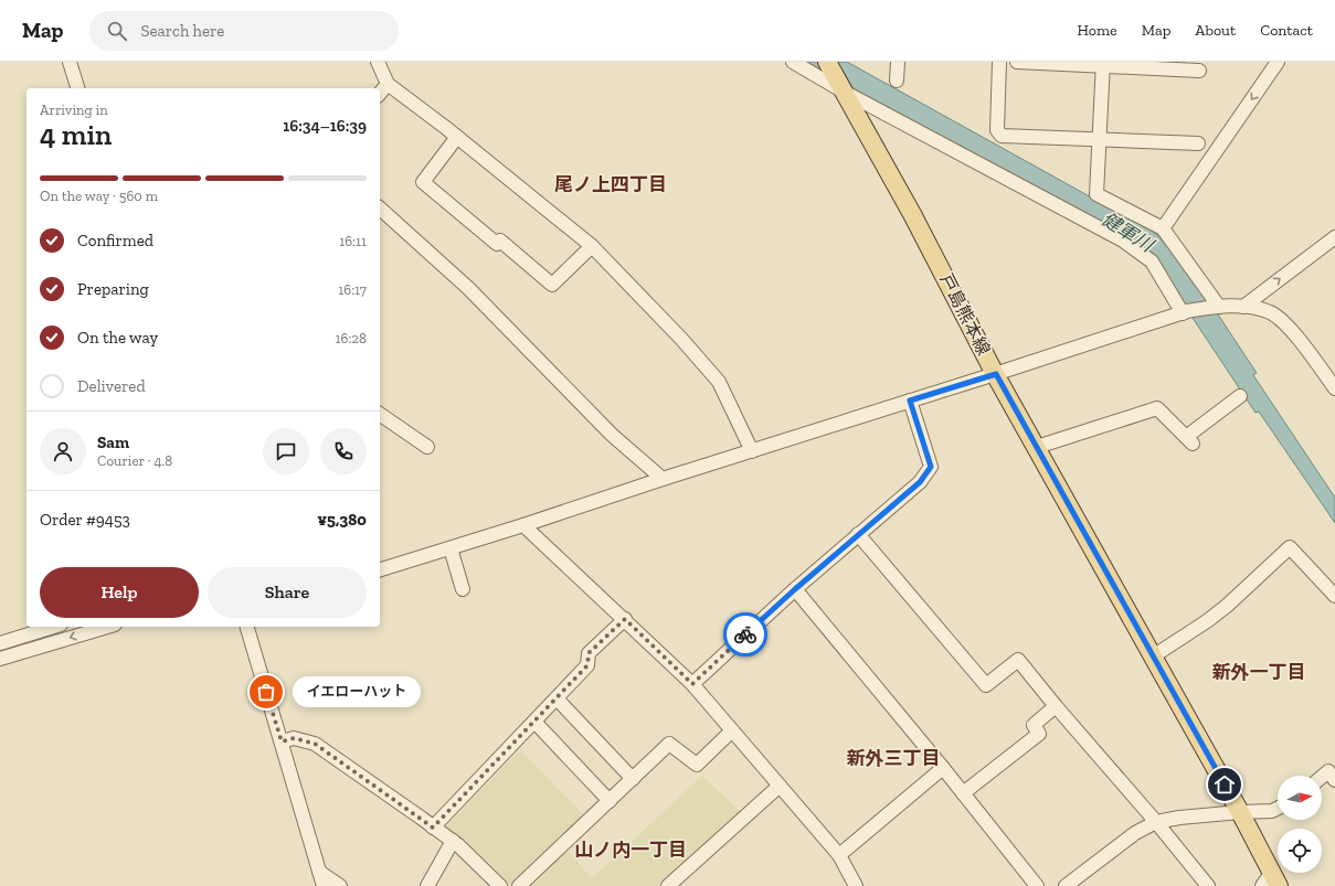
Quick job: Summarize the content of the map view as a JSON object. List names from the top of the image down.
{
  "streets": {
    "main road": ["戸島熊本線"]
  },
  "districts": [
    "尾ノ上四丁目",
    "新外一丁目",
    "新外三丁目",
    "山ノ内一丁目"
  ],
  "water": ["健軍川"],
  "places": ["イエローハット"],
  "north": "right",
  "page": {
    "header": "Map",
    "search": "Search here",
    "nav": [
      "Home",
      "Map",
      "About",
      "Contact"
    ],
    "heading": ["4 min", "Arriving in", "16:34–16:39"],
    "panel": [
      "Sam",
      "Courier · 4.8",
      "Order #9453",
      "¥5,380"
    ],
    "bar": "On the way · 560 m",
    "list": [
      ["Confirmed", "16:11"],
      ["Preparing", "16:17"],
      ["On the way", "16:28"],
      "Delivered"
    ],
    "buttons": ["Help", "Share"],
    "bubble": "イエローハット"
  }
}
